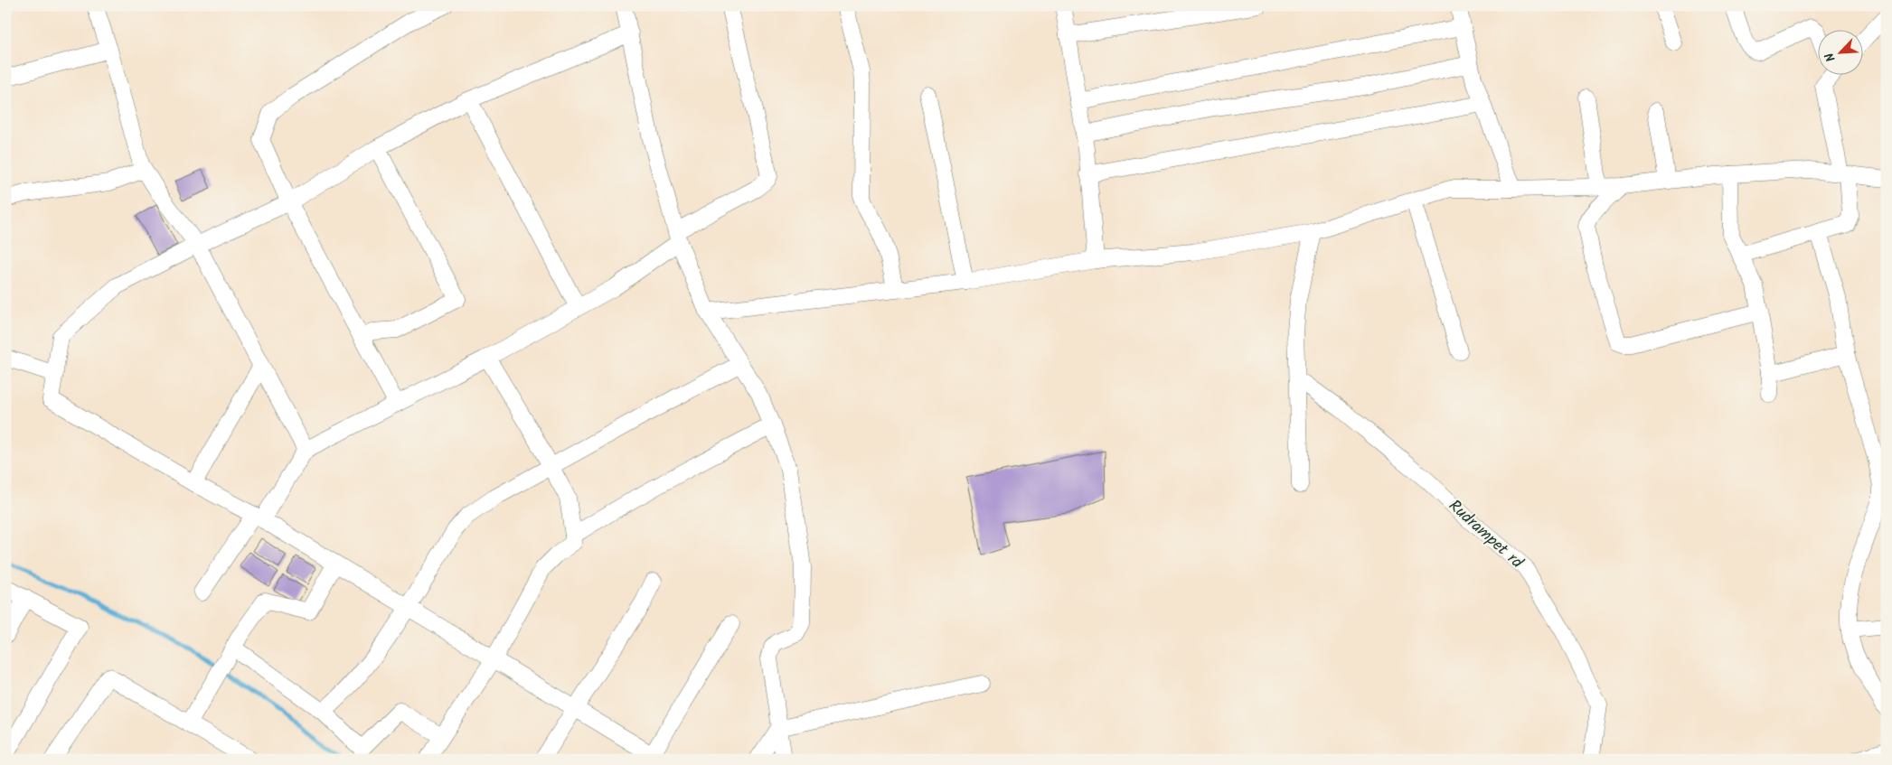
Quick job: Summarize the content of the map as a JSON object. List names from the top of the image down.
{
  "streets": {
    "street": ["Rudrampet rd"]
  },
  "north": "bottom left"
}
